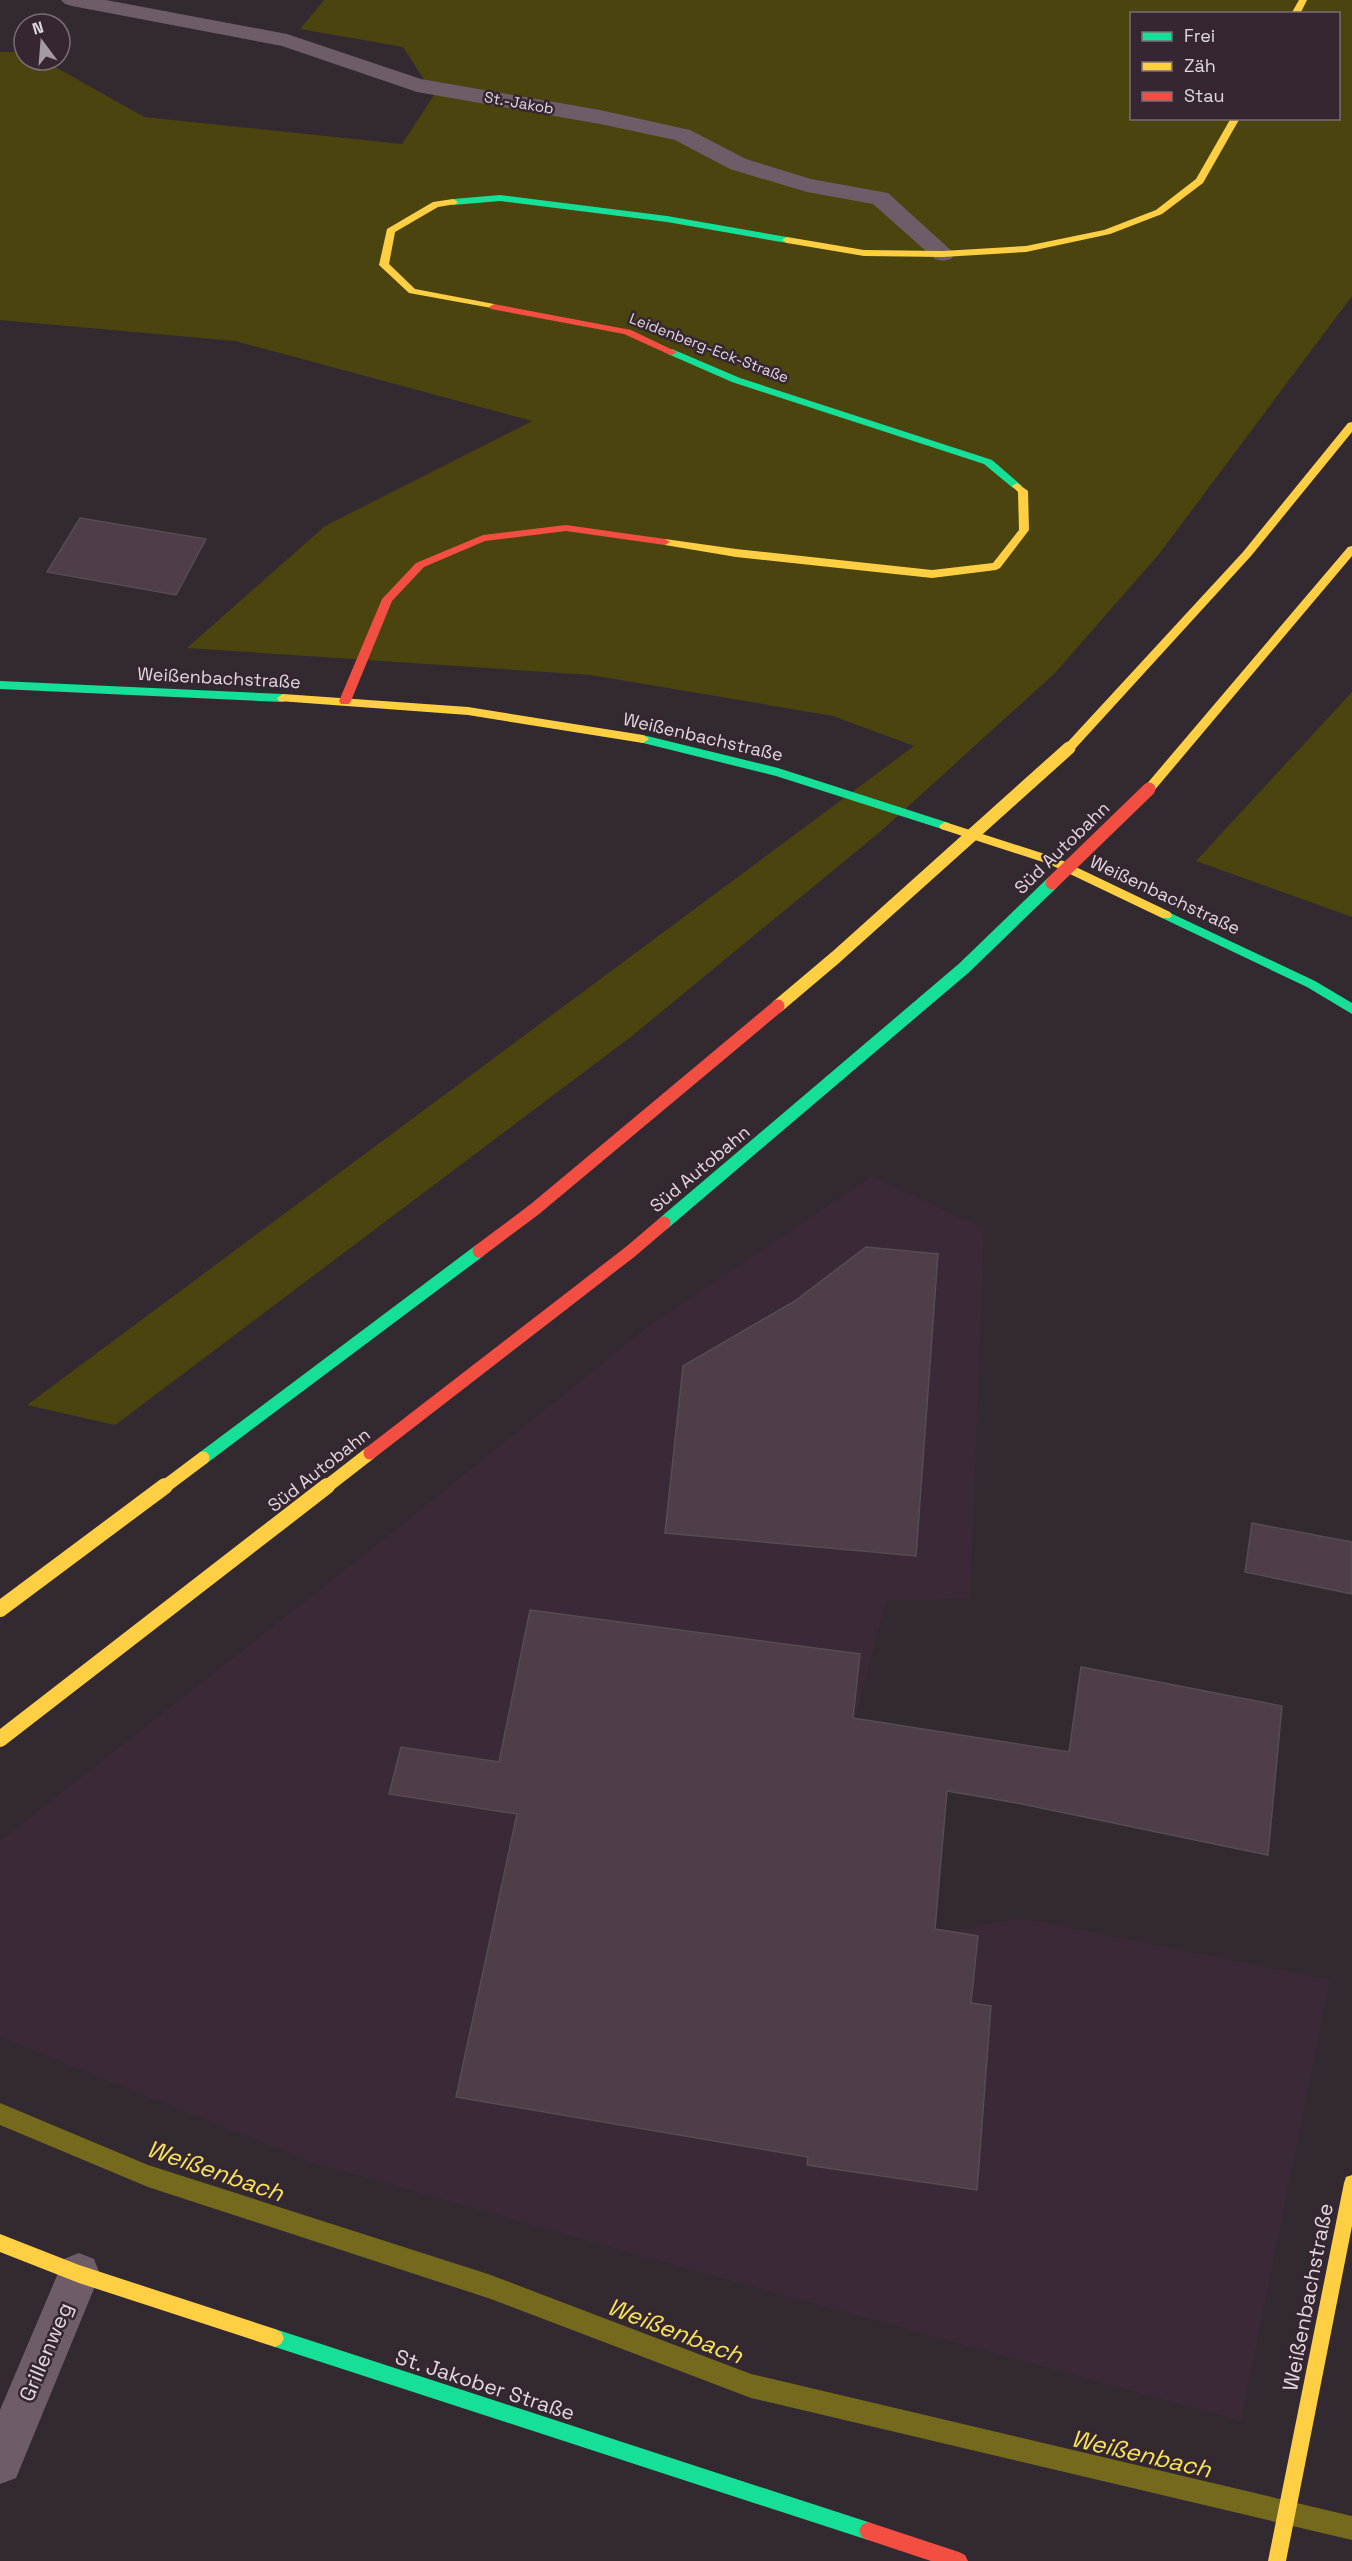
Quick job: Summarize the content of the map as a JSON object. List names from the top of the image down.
{
  "streets": {
    "main road": [
      "Leidenberg-Eck-Straße",
      "Weißenbachstraße",
      "Süd Autobahn",
      "St. Jakober Straße"
    ],
    "street": ["St.-Jakob", "Grillenweg"]
  },
  "crossings": [
    ["St.-Jakob", "Leidenberg-Eck-Straße"],
    ["Leidenberg-Eck-Straße", "Weißenbachstraße"],
    ["Grillenweg", "St. Jakober Straße"]
  ],
  "water": ["Weißenbach"],
  "legend": ["Frei", "Zäh", "Stau"],
  "north": "top"
}
